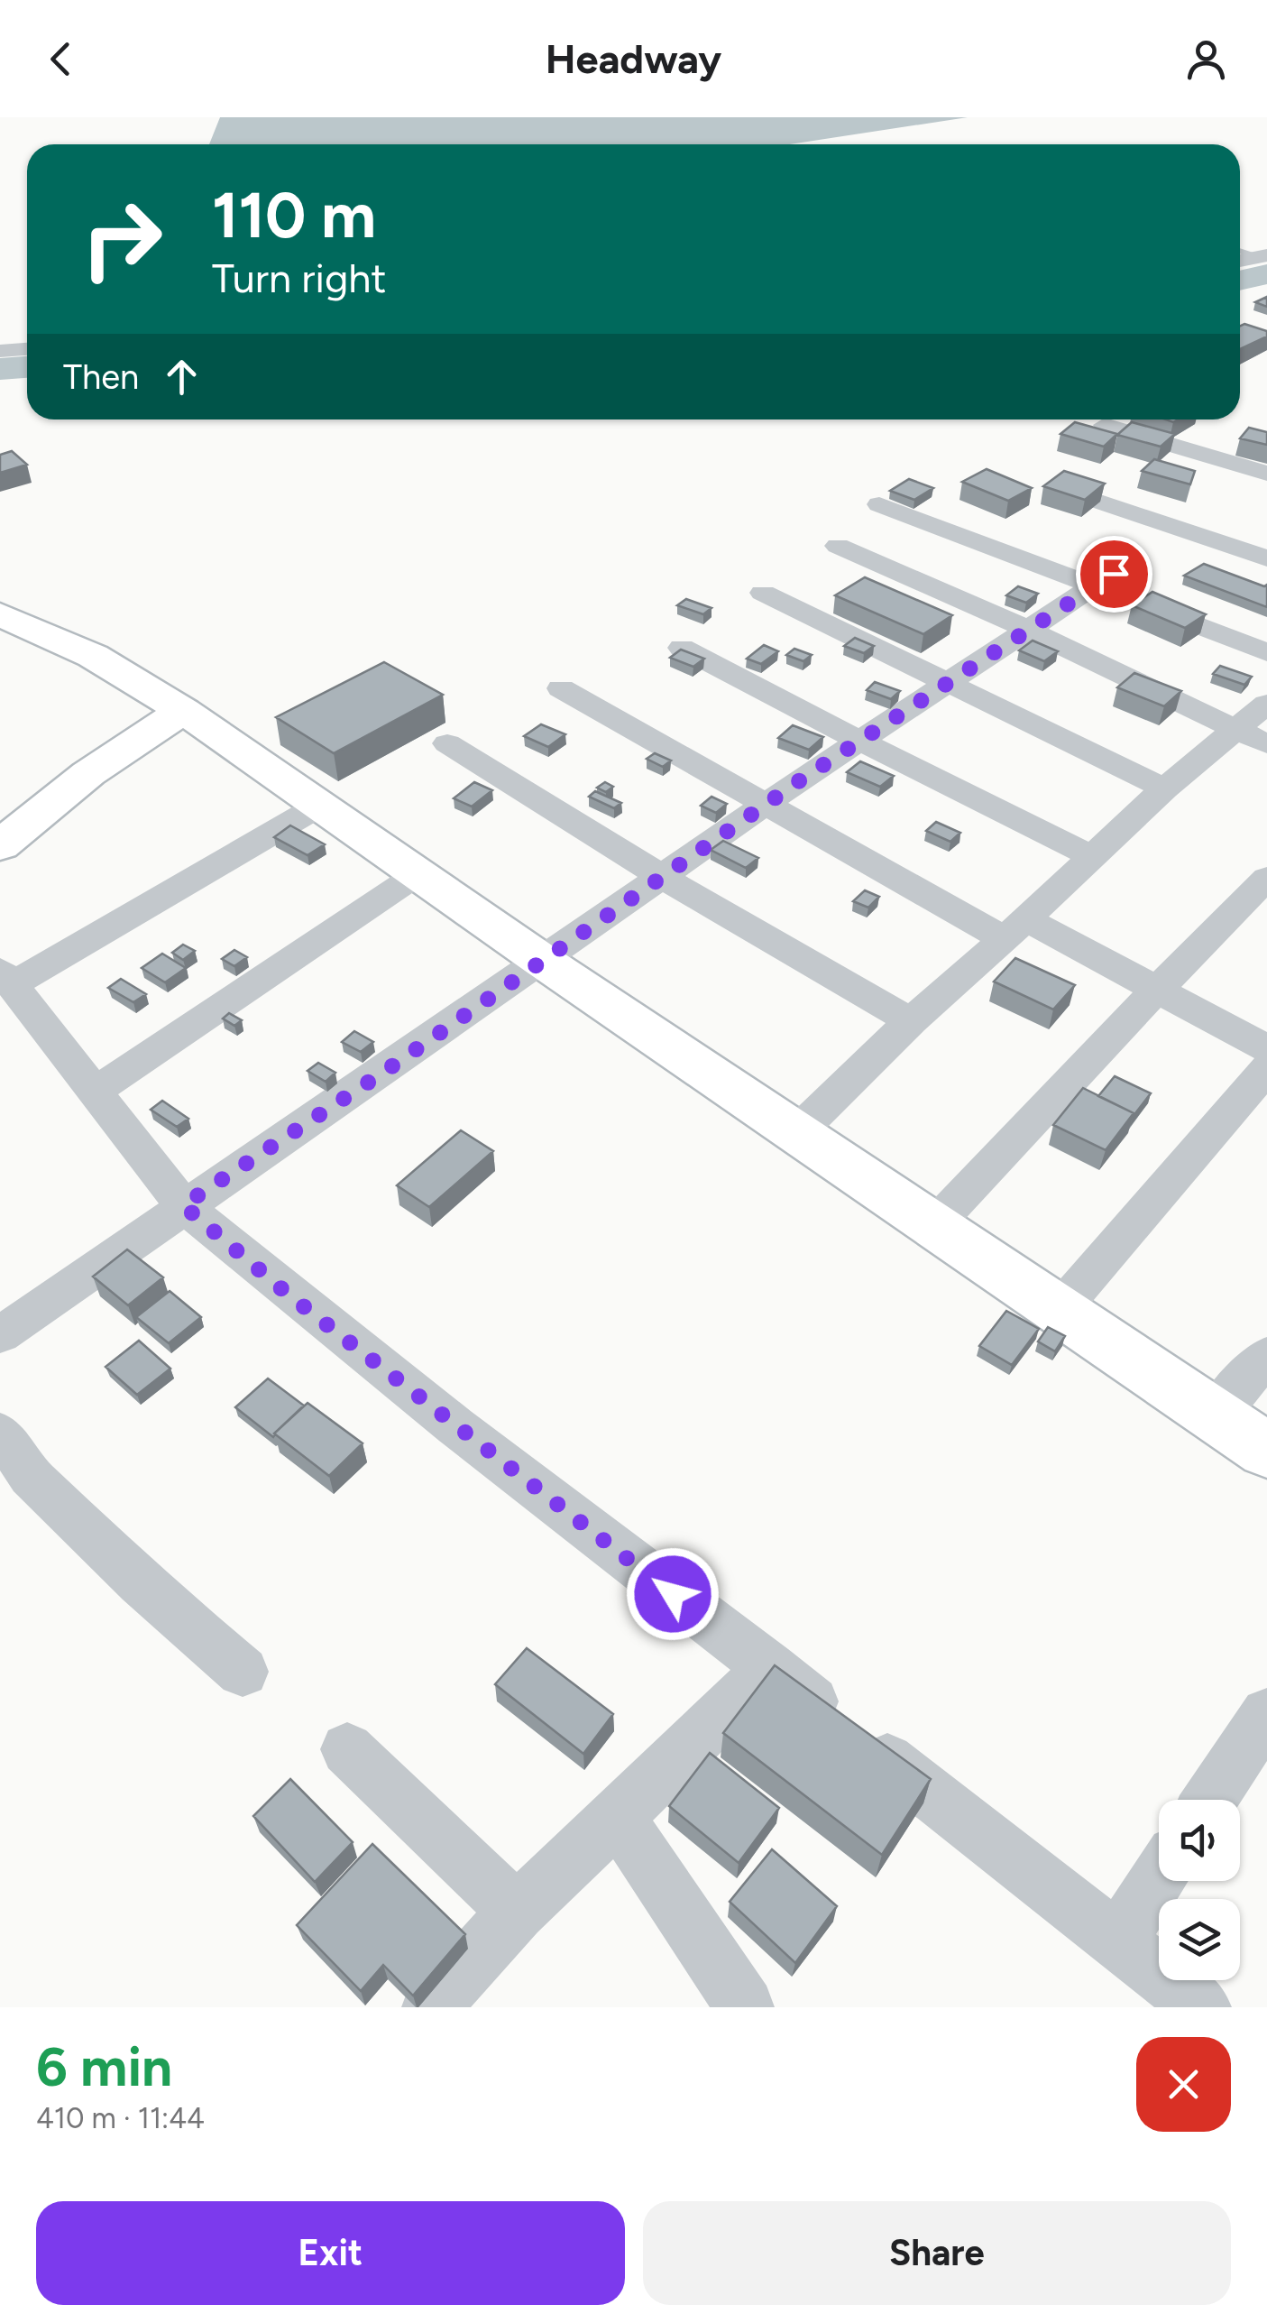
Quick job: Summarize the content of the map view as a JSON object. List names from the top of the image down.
{
  "page": {
    "header": "Headway",
    "turn": ["110 m", "Turn right"],
    "then": "Then",
    "heading": ["6 min", "410 m · 11:44"],
    "buttons": ["Exit", "Share"]
  }
}
